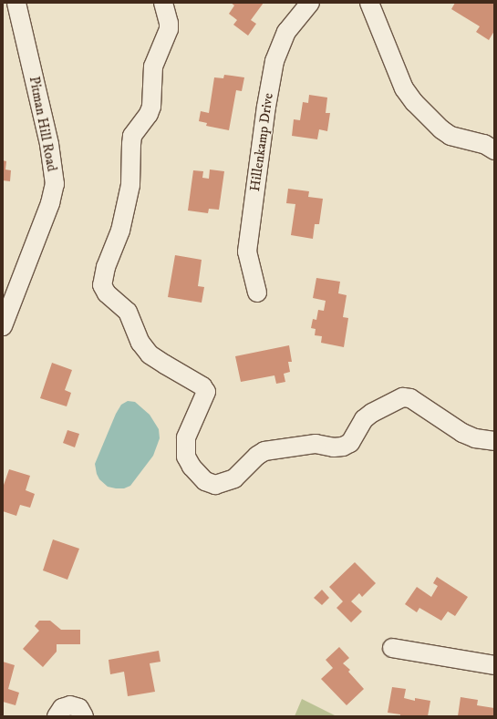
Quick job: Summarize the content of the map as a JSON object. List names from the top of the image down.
{
  "streets": {
    "street": ["Pitman Hill Road", "Hillenkamp Drive"]
  }
}
